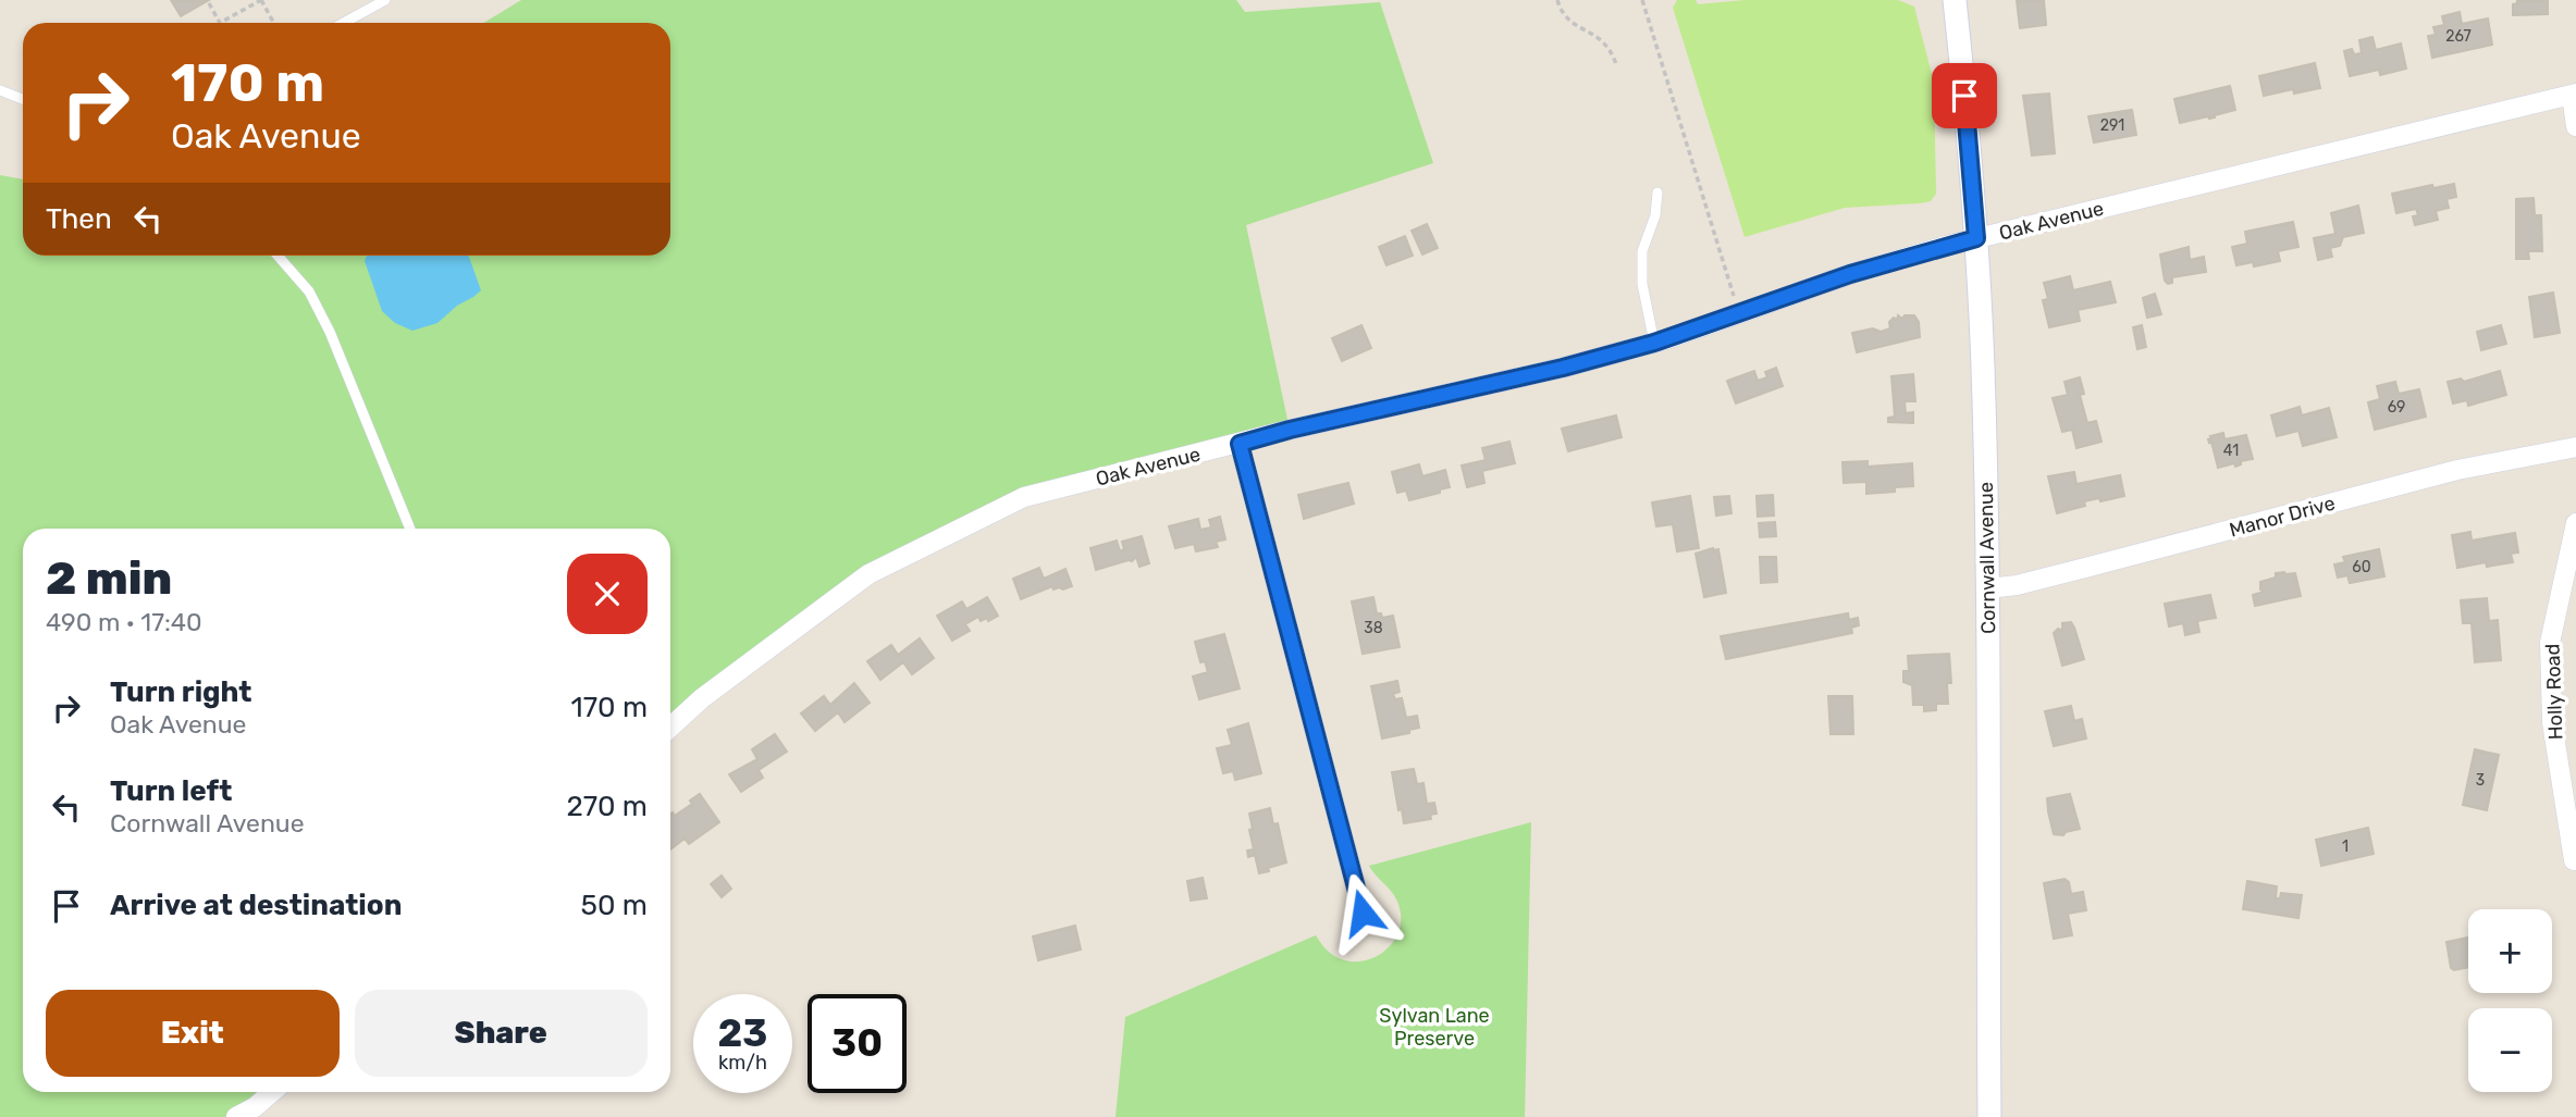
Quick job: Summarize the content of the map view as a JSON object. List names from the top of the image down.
{
  "streets": {
    "street": [
      "Oak Avenue",
      "Manor Drive",
      "Cornwall Avenue",
      "Holly Road"
    ]
  },
  "crossings": [
    ["Oak Avenue", "Cornwall Avenue"],
    ["Manor Drive", "Cornwall Avenue"]
  ],
  "parks": ["Sylvan Lane Preserve"],
  "house_numbers": [
    "267",
    "291",
    "69",
    "41",
    "60",
    "38",
    "3",
    "1"
  ],
  "page": {
    "turn": ["170 m", "Oak Avenue"],
    "then": "Then",
    "heading": ["2 min", "490 m · 17:40"],
    "list": [
      {
        "name": "Turn right",
        "note": "Oak Avenue",
        "value": "170 m"
      },
      {
        "name": "Turn left",
        "note": "Cornwall Avenue",
        "value": "270 m"
      },
      {
        "name": "Arrive at destination",
        "value": "50 m"
      }
    ],
    "map_buttons": ["+", "−"],
    "buttons": ["Exit", "Share"],
    "speed": "23 km/h",
    "limit": "30"
  }
}
